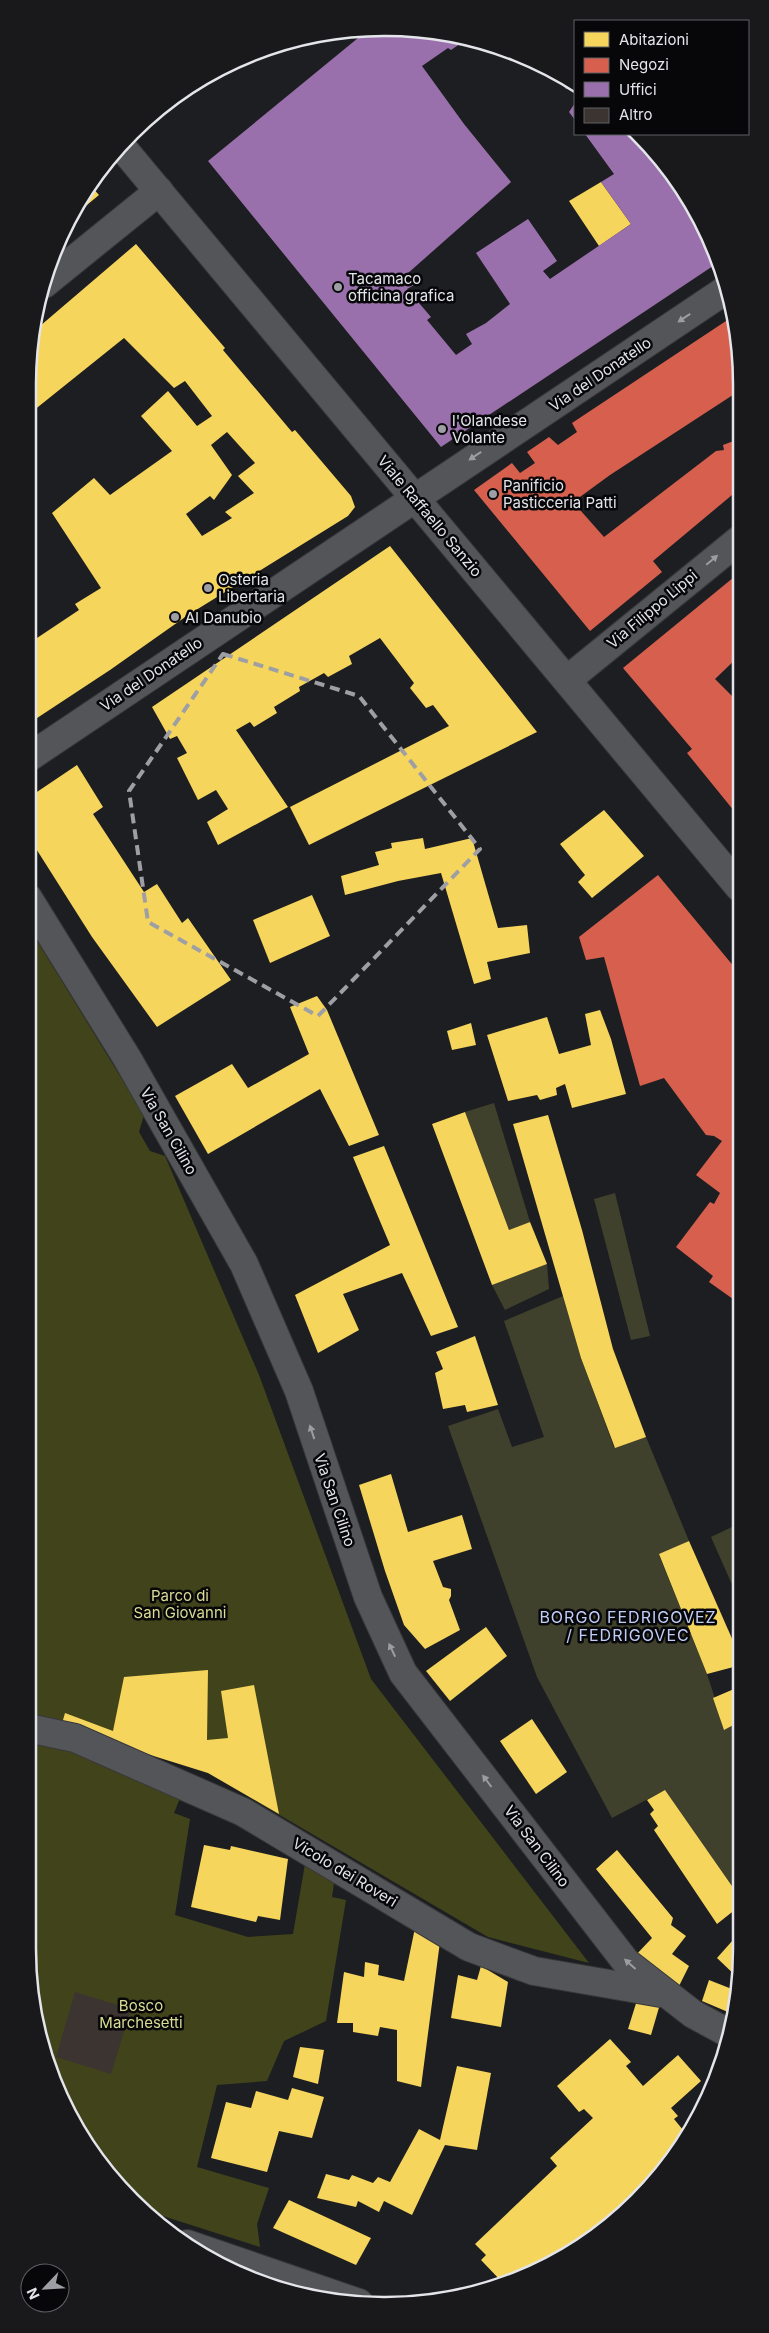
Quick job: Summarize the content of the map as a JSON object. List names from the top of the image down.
{
  "streets": {
    "street": [
      "Via del Donatello",
      "Viale Raffaello Sanzio",
      "Via Filippo Lippi",
      "Via San Cilino",
      "Vicolo dei Roveri"
    ]
  },
  "crossings": [
    ["Via del Donatello", "Viale Raffaello Sanzio"],
    ["Viale Raffaello Sanzio", "Via Filippo Lippi"],
    ["Via San Cilino", "Vicolo dei Roveri"]
  ],
  "one_way": ["Via del Donatello", "Via Filippo Lippi", "Via San Cilino"],
  "districts": ["BORGO FEDRIGOVEZ / FEDRIGOVEC"],
  "parks": ["Parco di San Giovanni", "Bosco Marchesetti"],
  "places": [
    "Tacamaco officina grafica",
    "l'Olandese Volante",
    "Panificio Pasticceria Patti",
    "Osteria Libertaria",
    "Al Danubio"
  ],
  "legend": [
    "Abitazioni",
    "Negozi",
    "Uffici",
    "Altro"
  ],
  "north": "bottom left"
}
